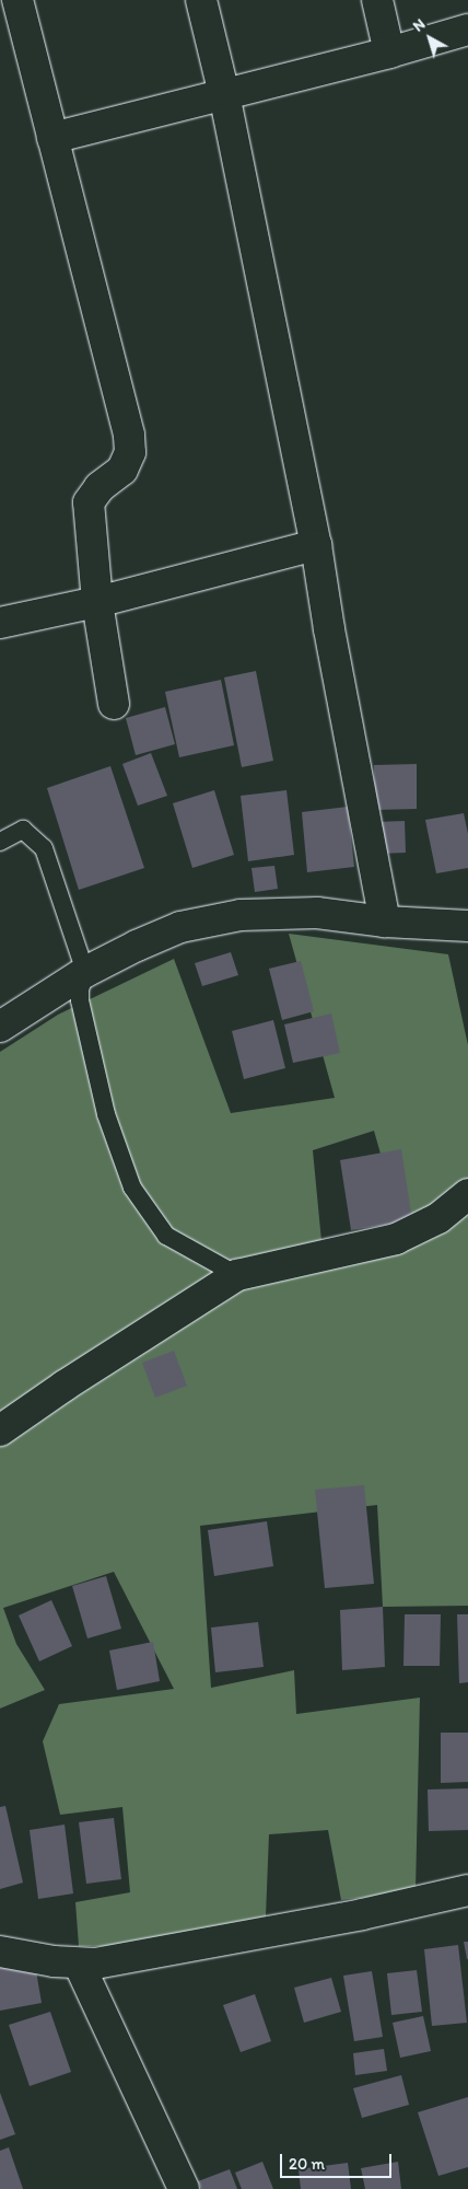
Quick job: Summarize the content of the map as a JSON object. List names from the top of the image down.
{
  "scale_bar": "20 m",
  "north": "top left"
}
